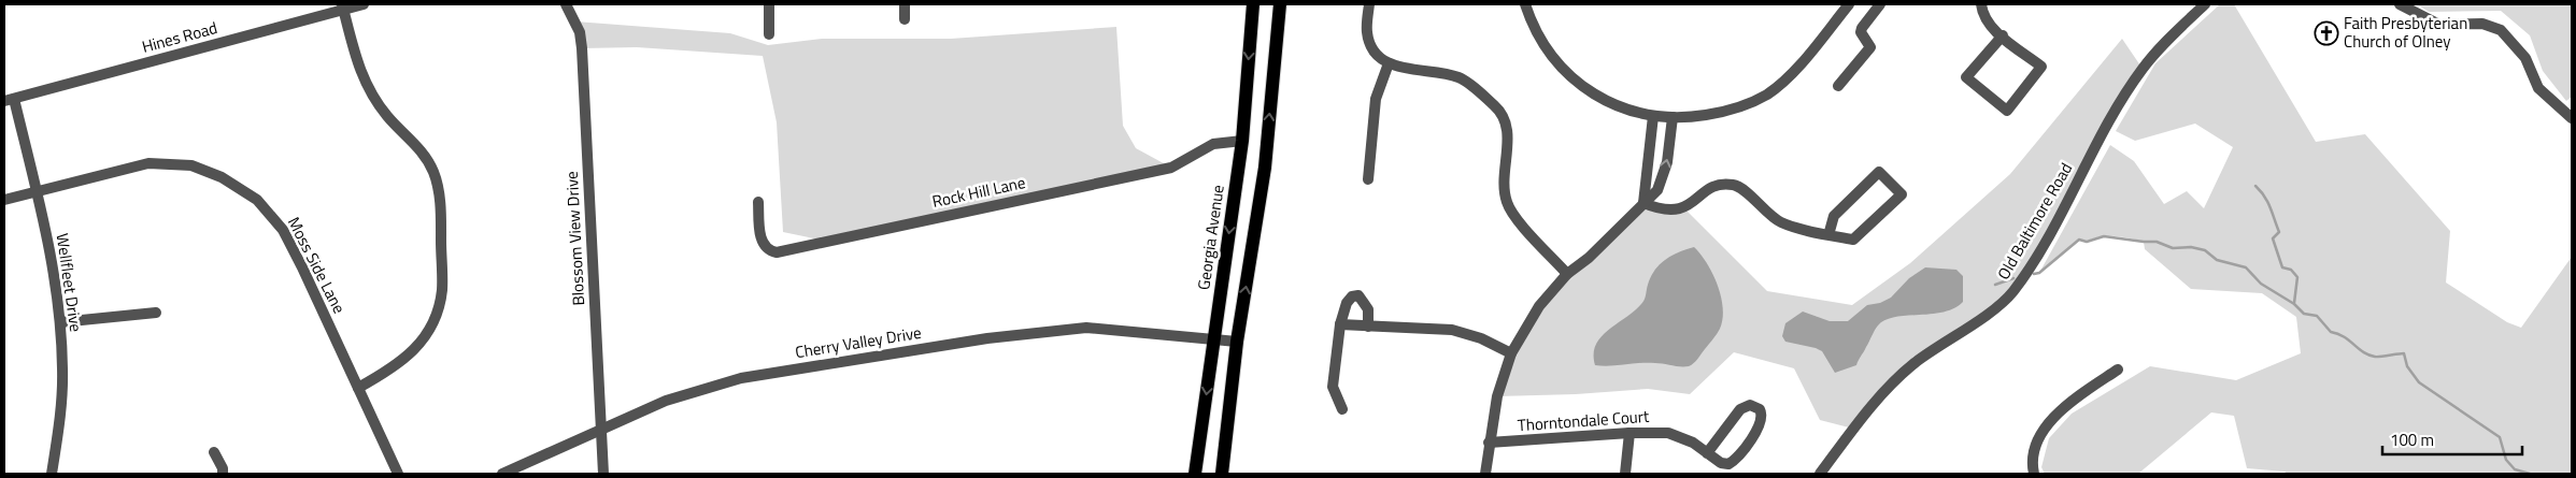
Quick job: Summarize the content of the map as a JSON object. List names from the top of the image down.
{
  "streets": {
    "main road": ["Georgia Avenue"],
    "street": [
      "Hines Road",
      "Rock Hill Lane",
      "Old Baltimore Road",
      "Blossom View Drive",
      "Moss Side Lane",
      "Wellfleet Drive",
      "Cherry Valley Drive",
      "Thorntondale Court"
    ]
  },
  "crossings": [
    ["Hines Road", "Wellfleet Drive"],
    ["Rock Hill Lane", "Georgia Avenue"],
    ["Georgia Avenue", "Cherry Valley Drive"],
    ["Blossom View Drive", "Cherry Valley Drive"],
    ["Moss Side Lane", "Wellfleet Drive"]
  ],
  "places": {
    "church": ["Faith Presbyterian Church of Olney"]
  },
  "scale_bar": "100 m"
}
